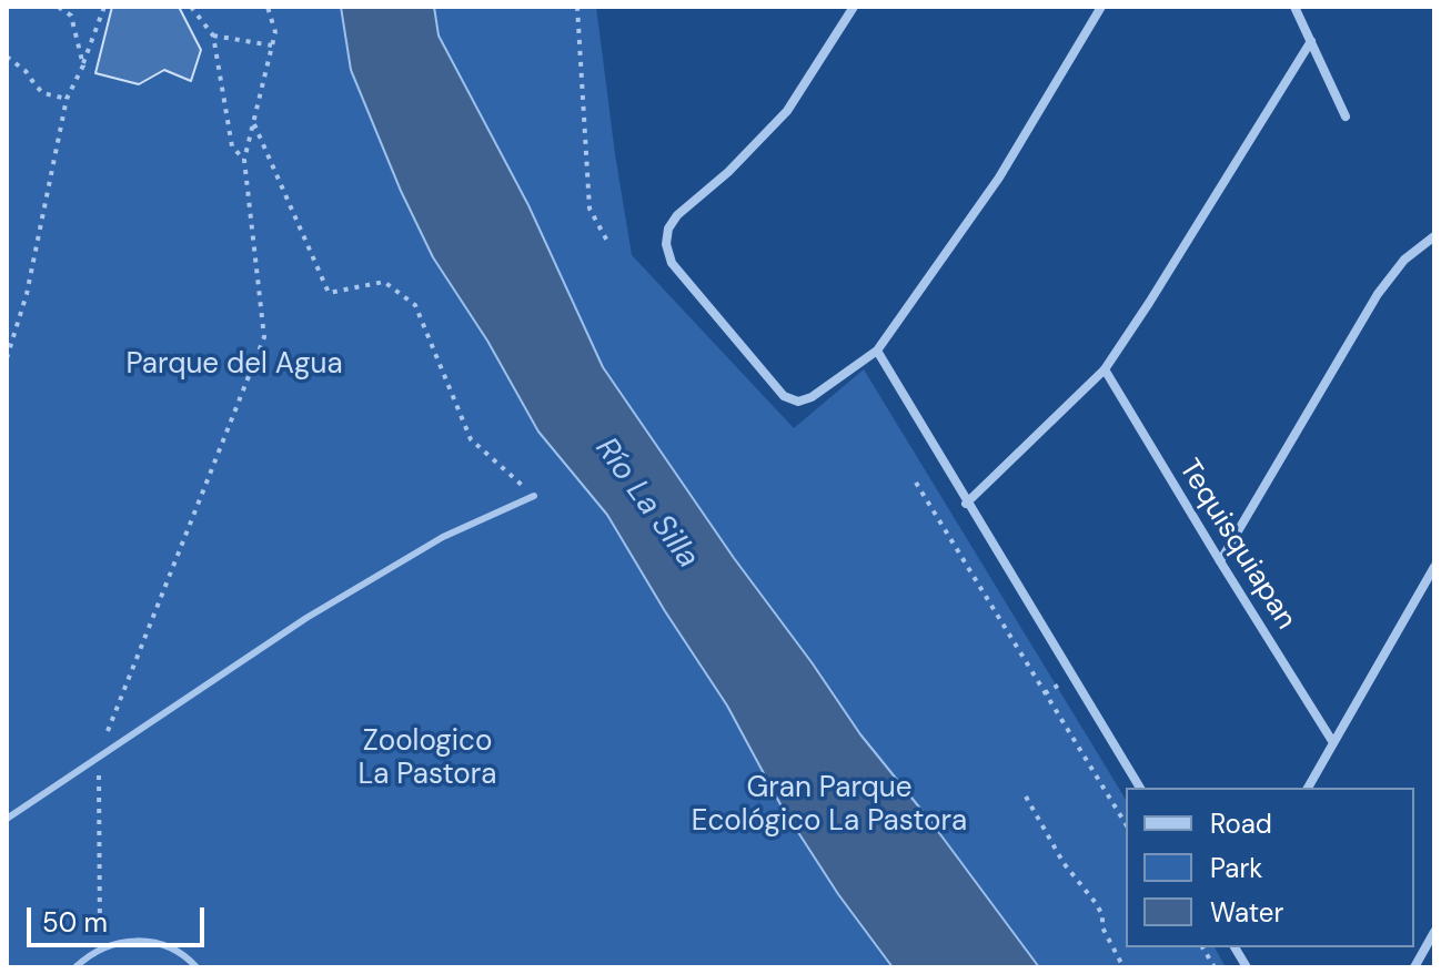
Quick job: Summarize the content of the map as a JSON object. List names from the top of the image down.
{
  "streets": {
    "street": ["Tequisquiapan"]
  },
  "water": ["Río La Silla"],
  "parks": ["Parque del Agua", "Zoologico La Pastora", "Gran Parque Ecológico La Pastora"],
  "legend": ["Road", "Park", "Water"],
  "scale_bar": "50 m"
}
